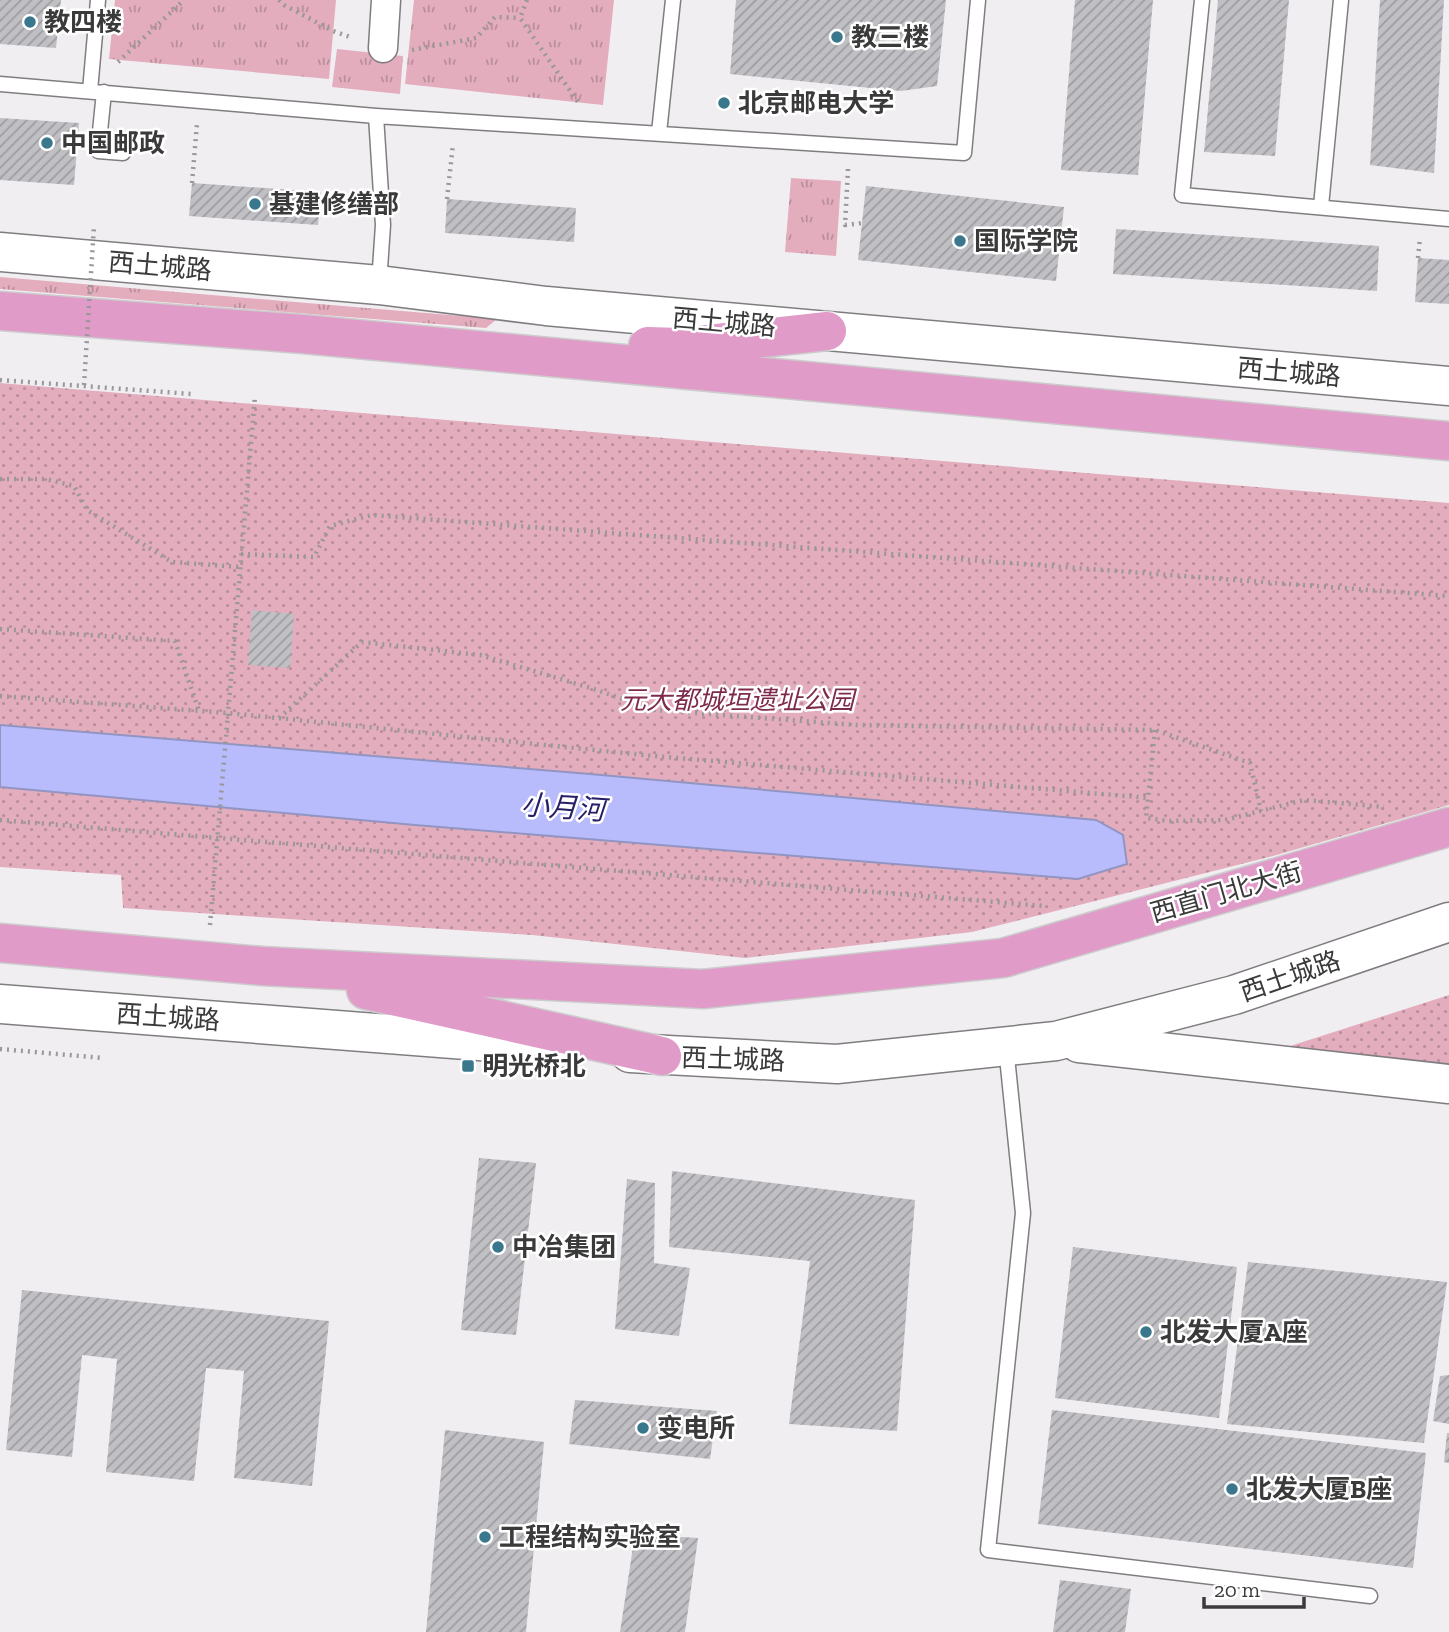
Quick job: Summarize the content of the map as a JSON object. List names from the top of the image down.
{
  "streets": {
    "highway": ["西土城路", "西直门北大街"]
  },
  "water": ["小月河"],
  "parks": ["元大都城垣遗址公园"],
  "places": {
    "other": [
      "教四楼",
      "教三楼",
      "北京邮电大学",
      "中国邮政",
      "基建修缮部",
      "国际学院",
      "中冶集团",
      "北发大厦A座",
      "变电所",
      "北发大厦B座",
      "工程结构实验室"
    ],
    "transit": ["明光桥北"]
  },
  "scale_bar": "20 m"
}
